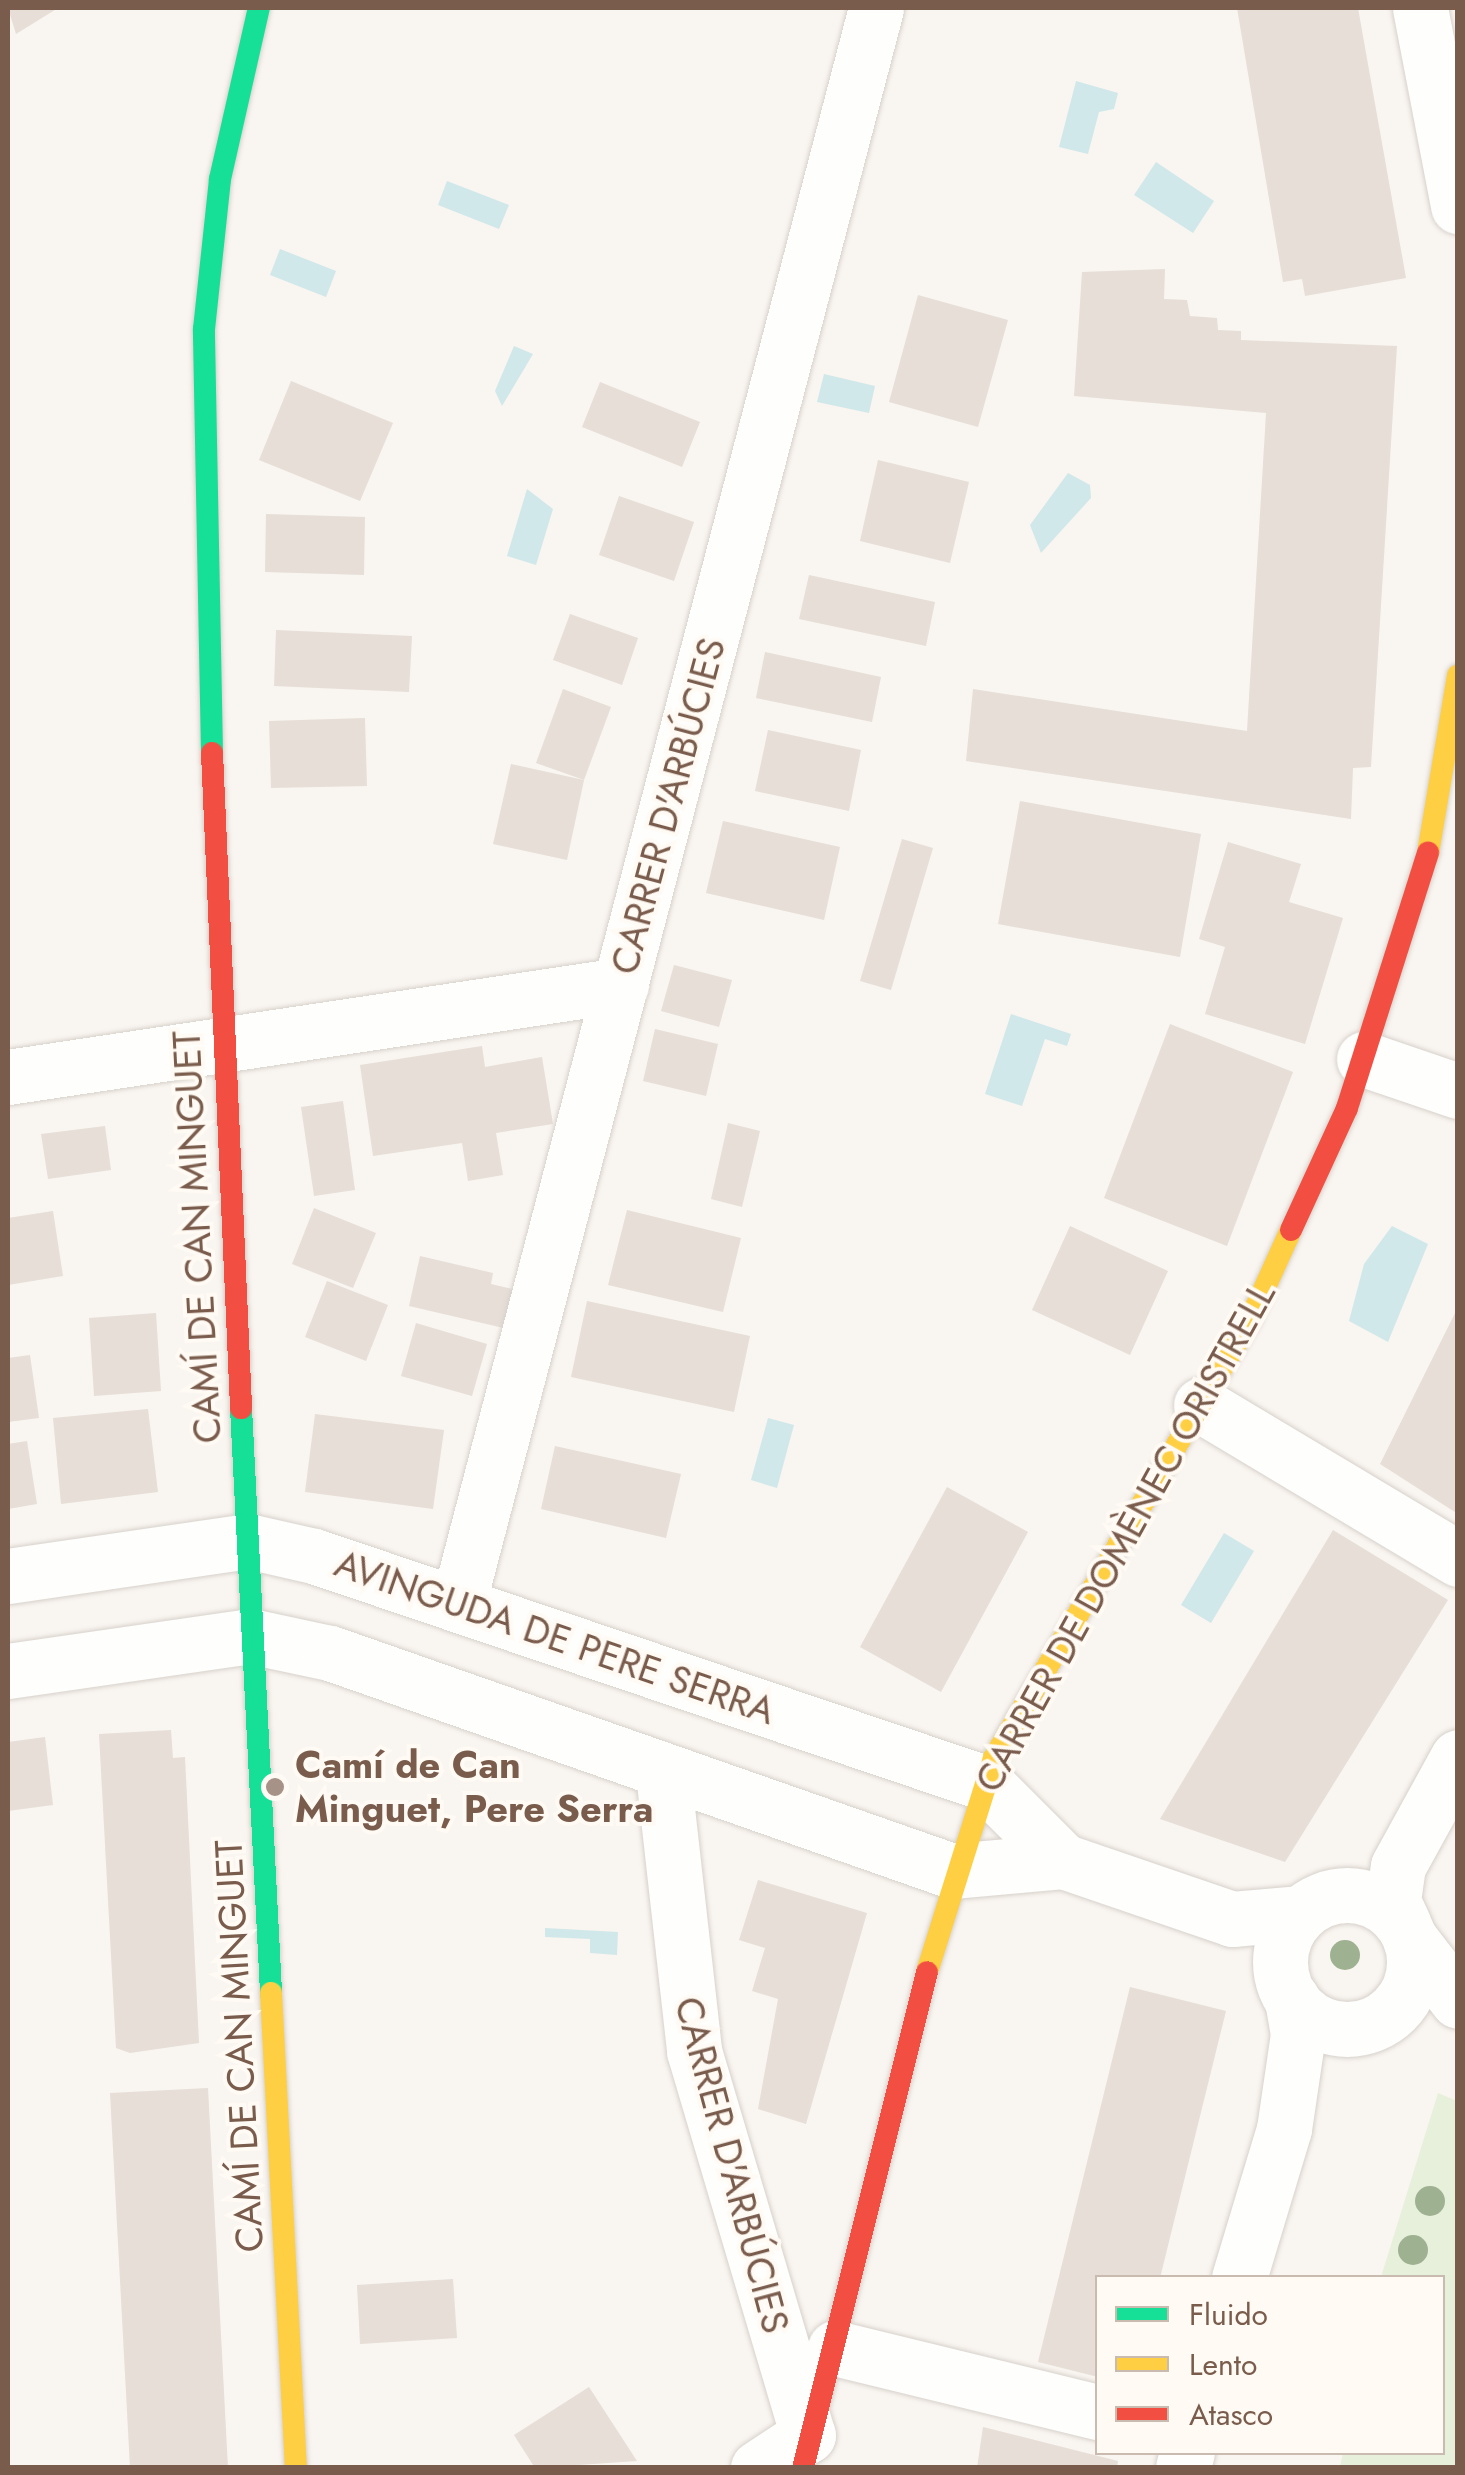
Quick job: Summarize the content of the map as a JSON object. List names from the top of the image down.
{
  "streets": {
    "street": [
      "CARRER D'ARBÚCIES",
      "CAMÍ DE CAN MINGUET",
      "CARRER DE DOMÈNEC ORISTRELL",
      "AVINGUDA DE PERE SERRA"
    ]
  },
  "crossings": [
    ["CARRER D'ARBÚCIES", "CARRER DE DOMÈNEC ORISTRELL"],
    ["CARRER D'ARBÚCIES", "AVINGUDA DE PERE SERRA"],
    ["CAMÍ DE CAN MINGUET", "AVINGUDA DE PERE SERRA"],
    ["CARRER DE DOMÈNEC ORISTRELL", "AVINGUDA DE PERE SERRA"]
  ],
  "places": ["Camí de Can Minguet, Pere Serra"],
  "legend": ["Fluido", "Lento", "Atasco"]
}
